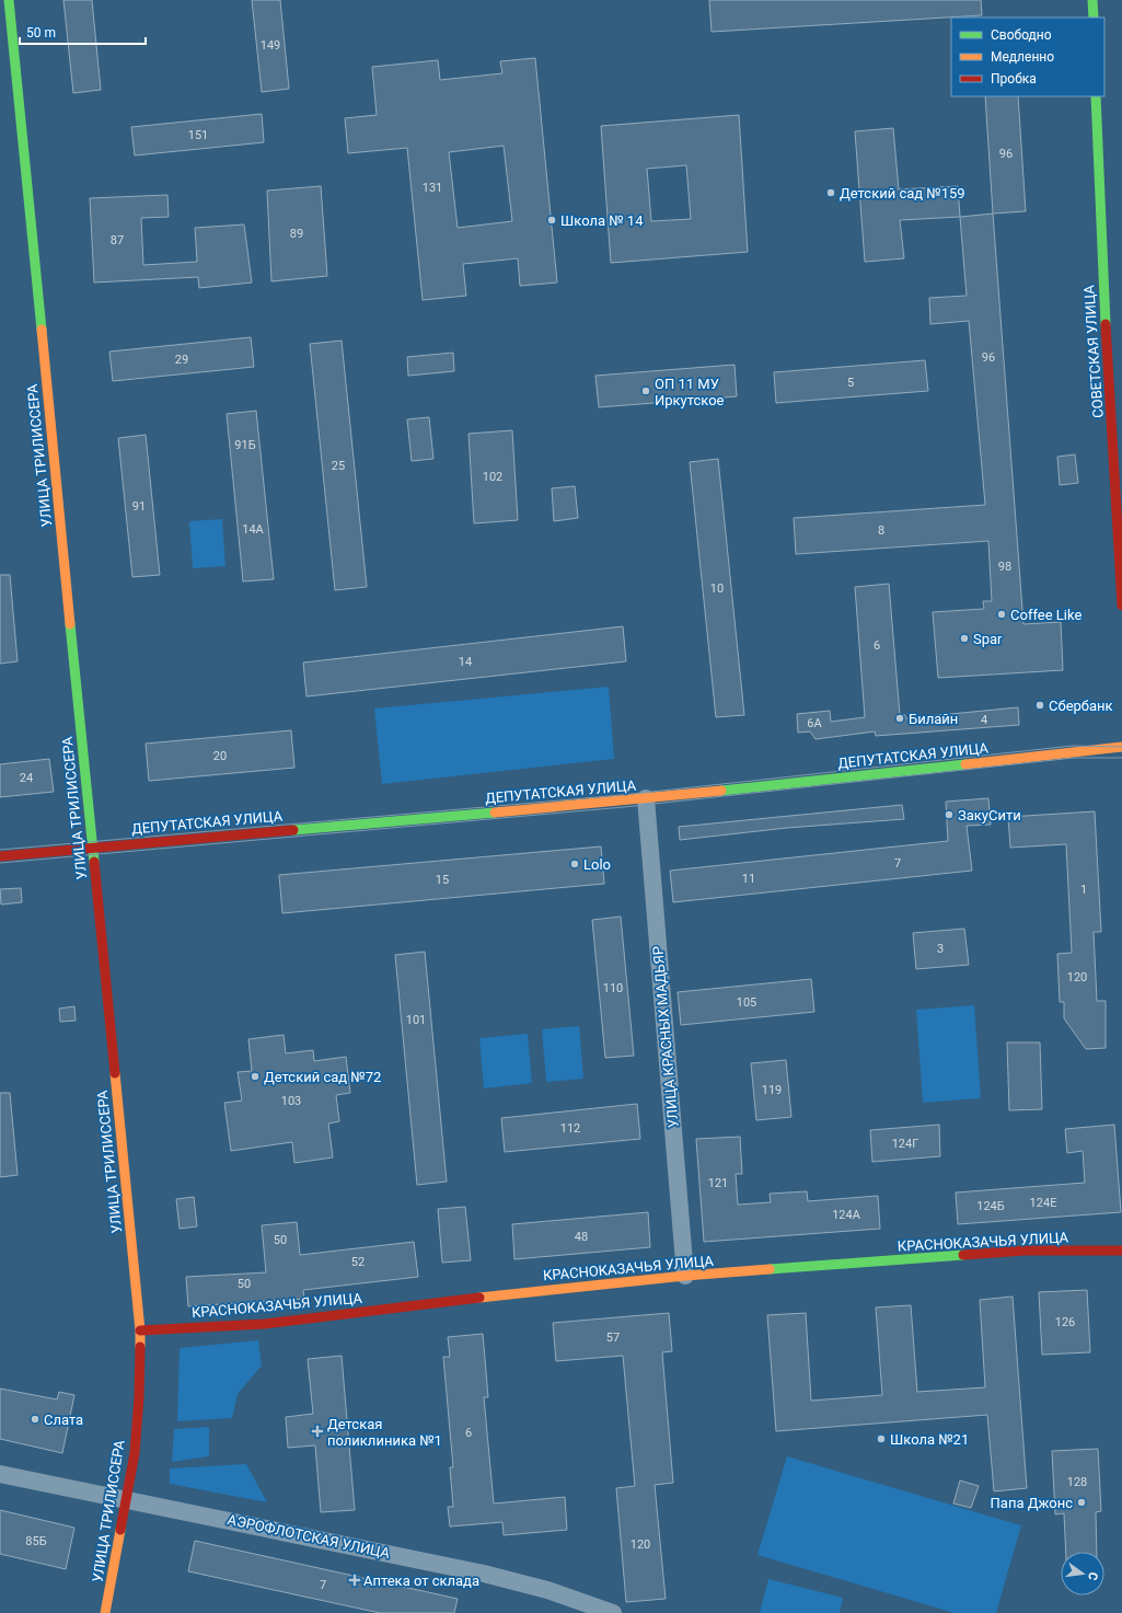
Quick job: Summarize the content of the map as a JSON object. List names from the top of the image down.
{
  "streets": {
    "street": [
      "СОВЕТСКАЯ УЛИЦА",
      "УЛИЦА ТРИЛИССЕРА",
      "ДЕПУТАТСКАЯ УЛИЦА",
      "УЛИЦА КРАСНЫХ МАДЬЯР",
      "КРАСНОКАЗАЧЬЯ УЛИЦА",
      "АЭРОФЛОТСКАЯ УЛИЦА"
    ]
  },
  "crossings": [
    ["УЛИЦА ТРИЛИССЕРА", "ДЕПУТАТСКАЯ УЛИЦА"],
    ["УЛИЦА ТРИЛИССЕРА", "КРАСНОКАЗАЧЬЯ УЛИЦА"],
    ["УЛИЦА ТРИЛИССЕРА", "АЭРОФЛОТСКАЯ УЛИЦА"],
    ["ДЕПУТАТСКАЯ УЛИЦА", "УЛИЦА КРАСНЫХ МАДЬЯР"],
    ["УЛИЦА КРАСНЫХ МАДЬЯР", "КРАСНОКАЗАЧЬЯ УЛИЦА"]
  ],
  "places": {
    "other": [
      "Детский сад №159",
      "Школа № 14",
      "ОП 11 МУ Иркутское",
      "Coffee Like",
      "Spar",
      "Сбербанк",
      "Билайн",
      "ЗакуСити",
      "Lolo",
      "Детский сад №72",
      "Слата",
      "Школа №21",
      "Папа Джонс"
    ],
    "health": ["Детская поликлиника №1", "Аптека от склада"]
  },
  "house_numbers": [
    "149",
    "151",
    "96",
    "131",
    "89",
    "87",
    "96",
    "29",
    "5",
    "91Б",
    "25",
    "102",
    "91",
    "14А",
    "8",
    "98",
    "10",
    "6",
    "14",
    "4",
    "6А",
    "20",
    "24",
    "7",
    "11",
    "15",
    "1",
    "3",
    "120",
    "110",
    "105",
    "101",
    "119",
    "103",
    "112",
    "124Г",
    "121",
    "124Е",
    "124Б",
    "124А",
    "48",
    "50",
    "52",
    "50",
    "126",
    "57",
    "6",
    "128",
    "85Б",
    "120",
    "7"
  ],
  "legend": ["Свободно", "Медленно", "Пробка"],
  "scale_bar": "50 m",
  "north": "right"
}
